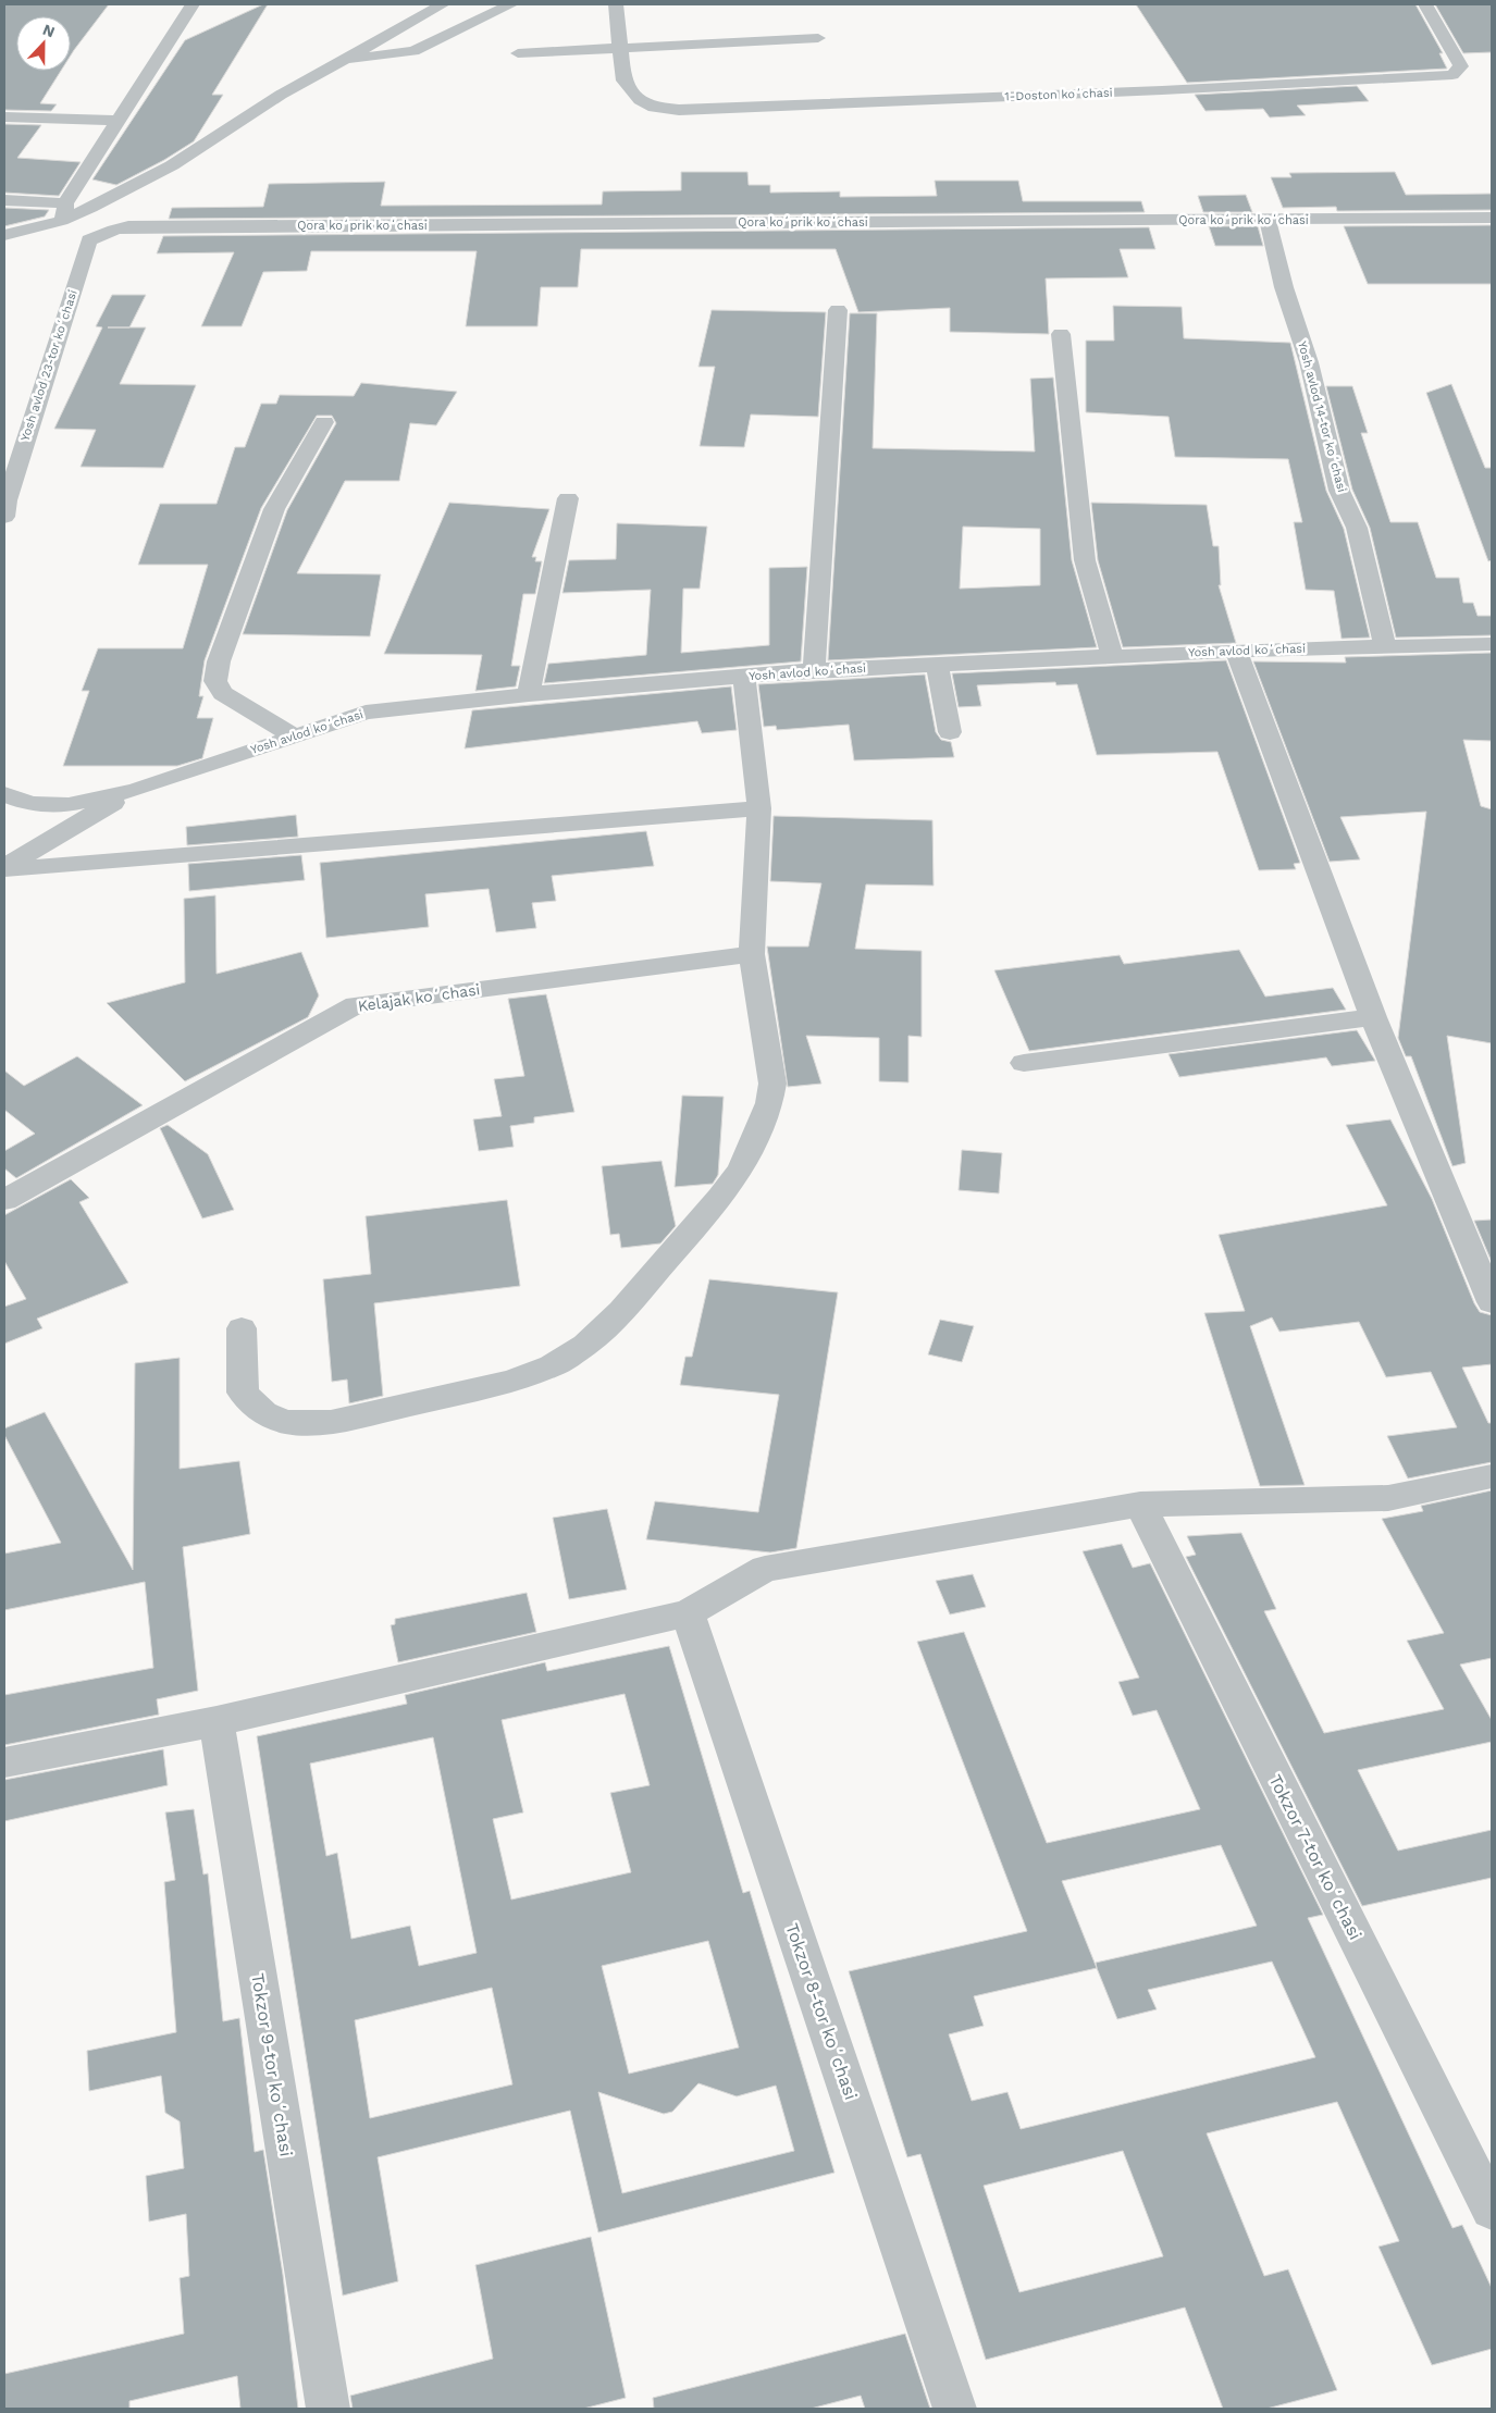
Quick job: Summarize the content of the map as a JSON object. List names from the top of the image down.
{
  "streets": {
    "street": [
      "1-Doston koʻchasi",
      "Qora koʻprik koʻchasi",
      "Yosh avlod 23-tor koʻchasi",
      "Yosh avlod 14-tor koʻchasi",
      "Yosh avlod koʻchasi",
      "Kelajak koʻchasi",
      "Tokzor 7-tor koʻchasi",
      "Tokzor 8-tor koʻchasi",
      "Tokzor 9-tor koʻchasi"
    ]
  },
  "crossings": [
    ["Qora koʻprik koʻchasi", "Yosh avlod 23-tor koʻchasi"],
    ["Qora koʻprik koʻchasi", "Yosh avlod 14-tor koʻchasi"],
    ["Yosh avlod 14-tor koʻchasi", "Yosh avlod koʻchasi"]
  ],
  "north": "top"
}
